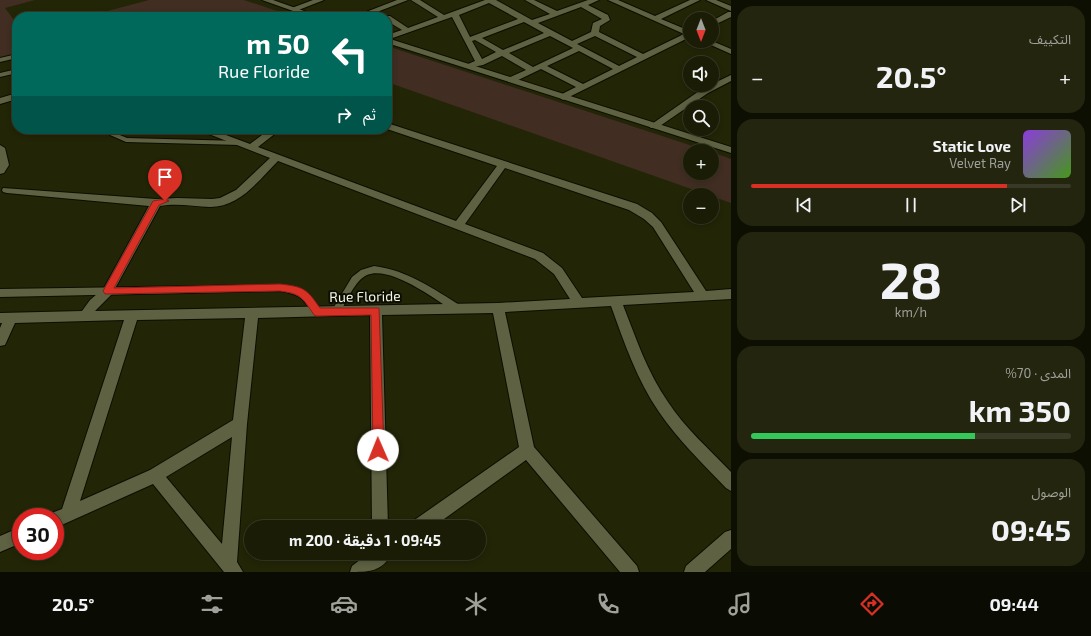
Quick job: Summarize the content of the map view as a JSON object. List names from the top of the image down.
{
  "streets": {
    "street": ["Rue Floride"]
  },
  "north": "bottom",
  "page": {
    "tile": [
      "التكييف",
      ["28", "km/h"],
      ["المدى · 70%", "350 km"],
      ["الوصول", "09:45"]
    ],
    "map_buttons": ["+", "−"],
    "turn": ["50 m", "Rue Floride"],
    "heat": ["−", "20.5°", "+"],
    "then": "ثم",
    "song": ["Static Love", "Velvet Ray"],
    "limit": "30",
    "trip": "09:45 · 1 دقيقة · 200 m",
    "tabs": ["09:44", "20.5°"]
  }
}
